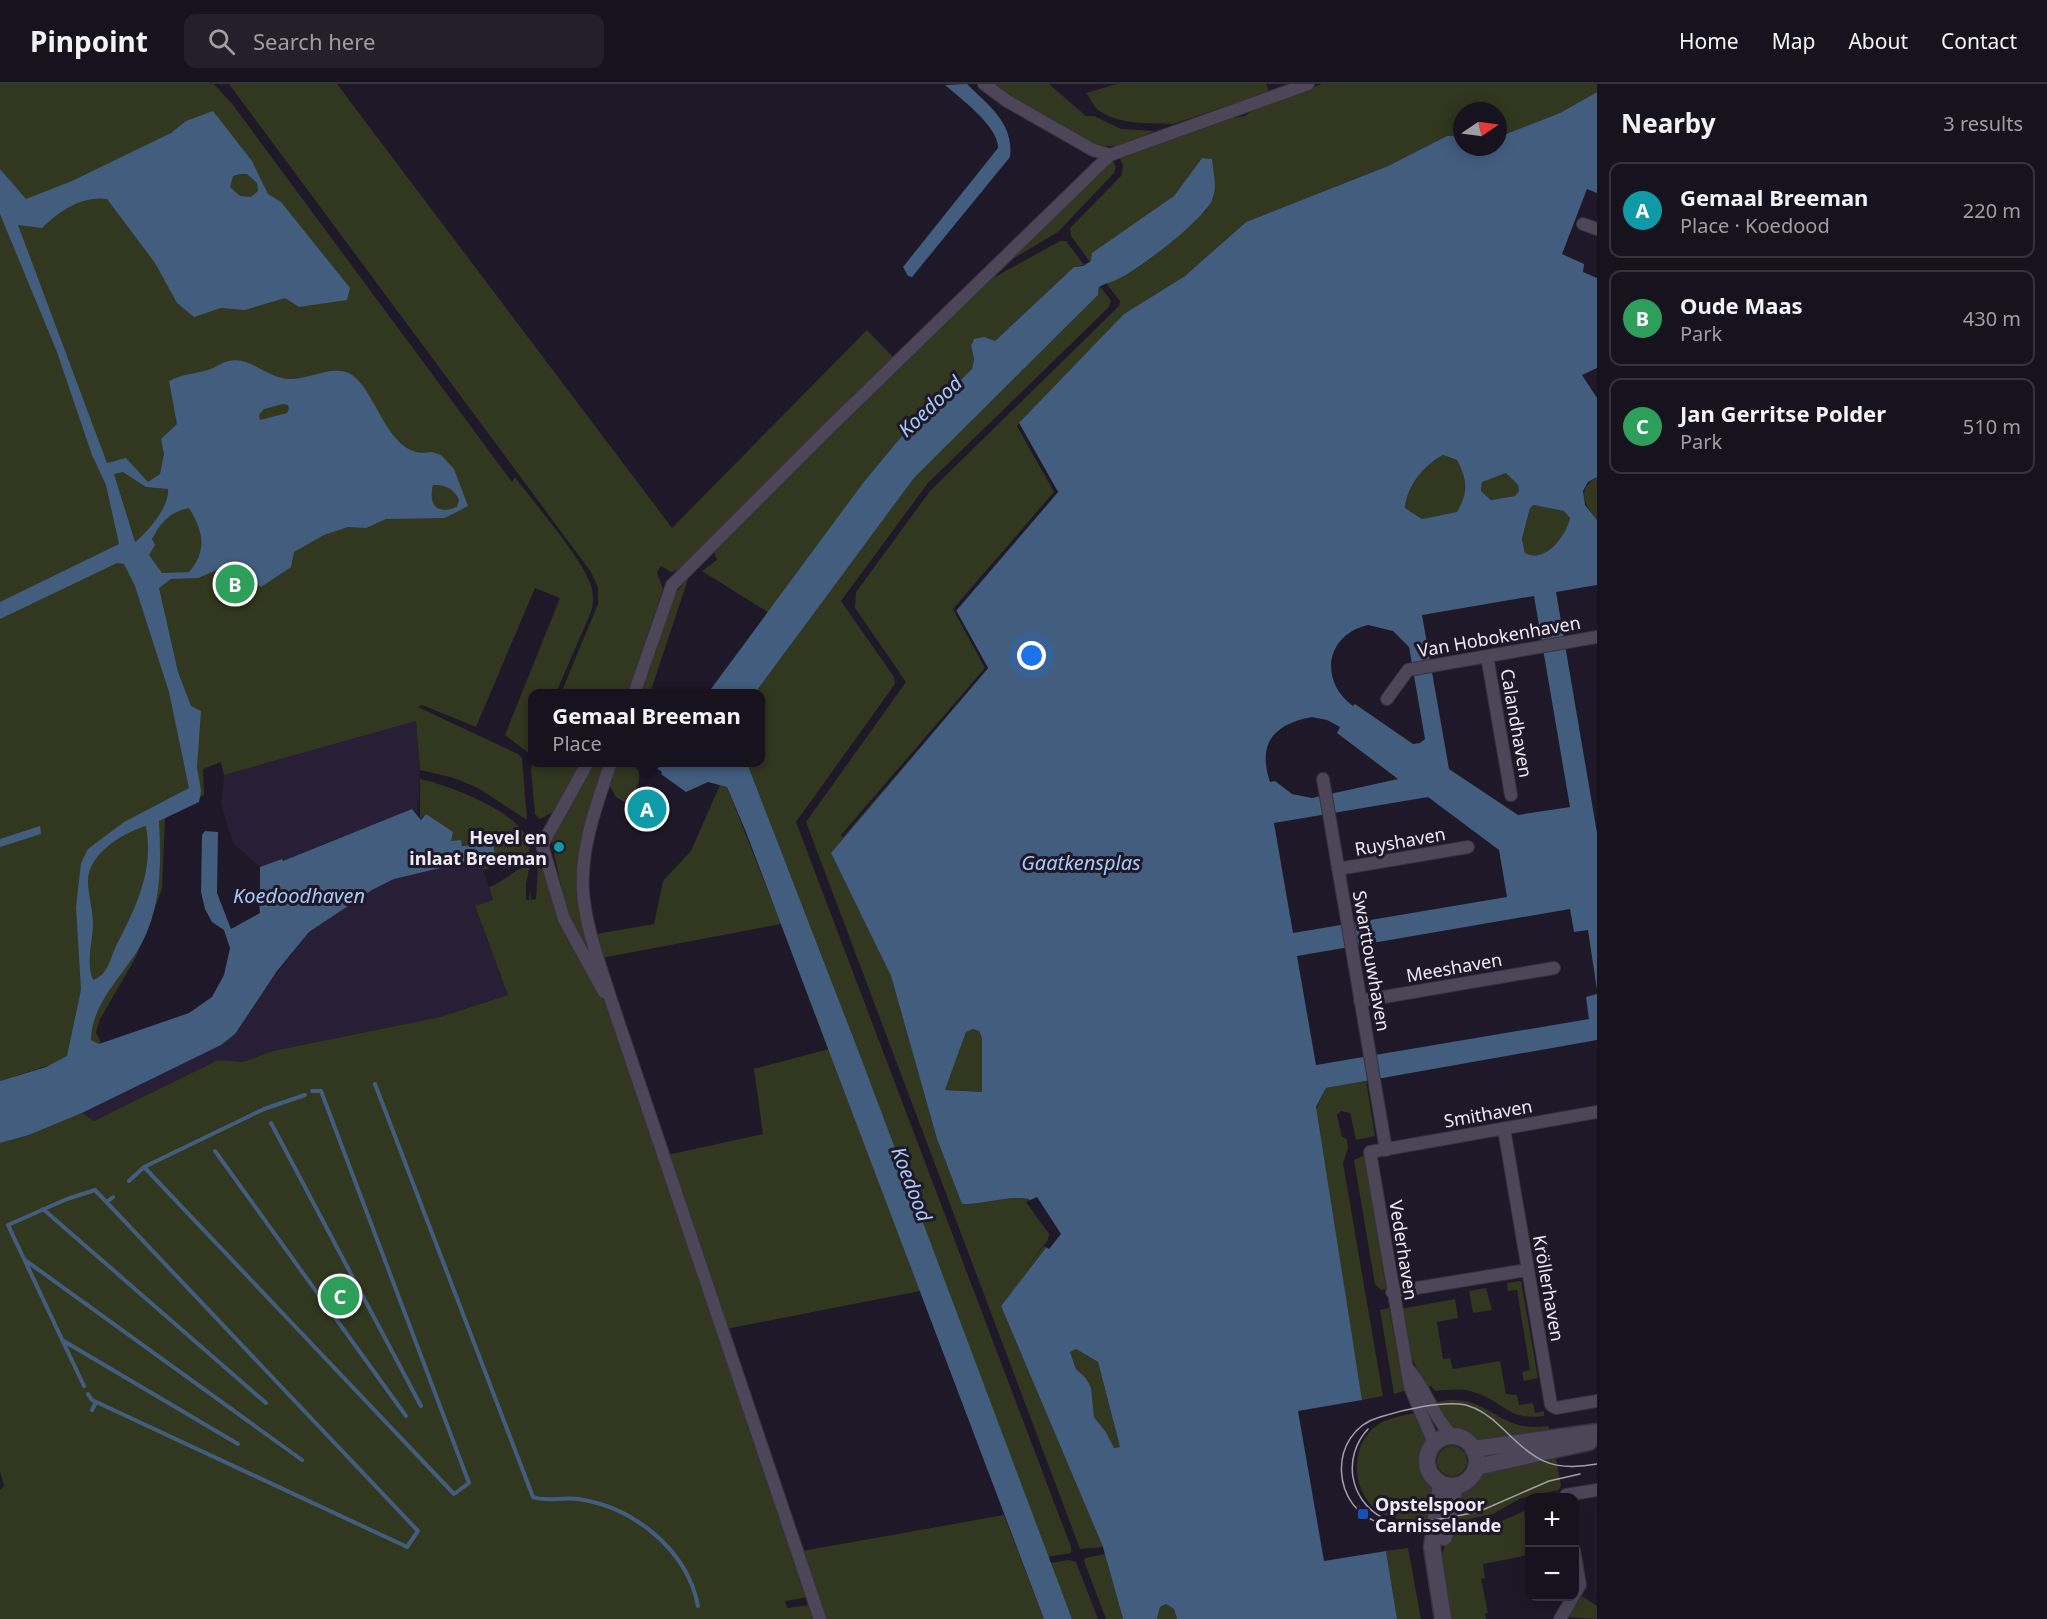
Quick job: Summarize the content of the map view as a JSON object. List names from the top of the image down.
{
  "streets": {
    "street": [
      "Van Hobokenhaven",
      "Calandhaven",
      "Ruyshaven",
      "Swarttouwhaven",
      "Meeshaven",
      "Smithaven",
      "Vederhaven",
      "Kröllerhaven"
    ]
  },
  "crossings": [
    ["Van Hobokenhaven", "Calandhaven"],
    ["Ruyshaven", "Swarttouwhaven"],
    ["Swarttouwhaven", "Meeshaven"],
    ["Swarttouwhaven", "Smithaven"],
    ["Swarttouwhaven", "Vederhaven"],
    ["Smithaven", "Vederhaven"],
    ["Smithaven", "Kröllerhaven"]
  ],
  "water": ["Koedood", "Gaatkensplas", "Koedoodhaven"],
  "places": {
    "other": ["Hevel en inlaat Breeman"],
    "transit": ["Opstelspoor Carnisselande"]
  },
  "north": "right",
  "page": {
    "header": "Pinpoint",
    "search": "Search here",
    "nav": [
      "Home",
      "Map",
      "About",
      "Contact"
    ],
    "heading": ["Nearby", "3 results"],
    "list": [
      {
        "mark": "A",
        "name": "Gemaal Breeman",
        "note": "Place · Koedood",
        "value": "220 m"
      },
      {
        "mark": "B",
        "name": "Oude Maas",
        "note": "Park",
        "value": "430 m"
      },
      {
        "mark": "C",
        "name": "Jan Gerritse Polder",
        "note": "Park",
        "value": "510 m"
      }
    ],
    "pins": ["B", "A", "C"],
    "popup": ["Gemaal Breeman", "Place"],
    "map_buttons": ["+", "−"]
  }
}
